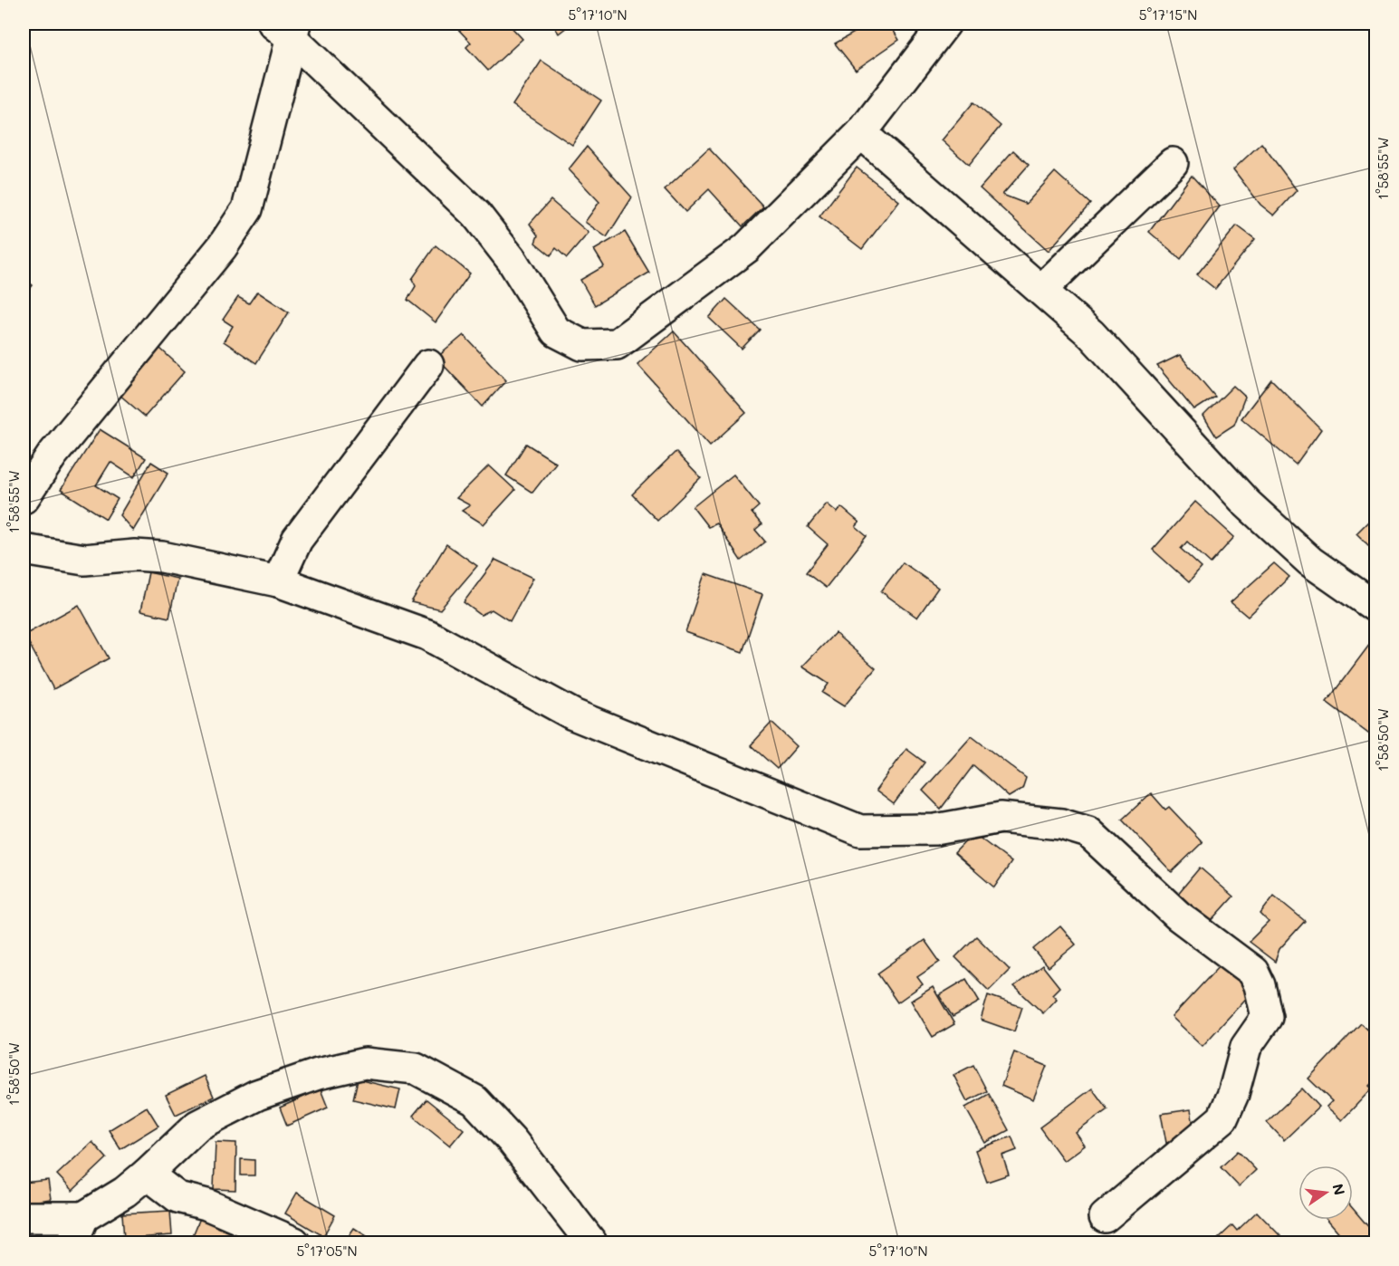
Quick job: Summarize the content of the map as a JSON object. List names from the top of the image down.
{
  "north": "right",
  "coordinates": [
    "5°17'10\"N",
    "5°17'15\"N",
    "1°58'55\"W",
    "1°58'50\"W",
    "5°17'05\"N"
  ]
}
